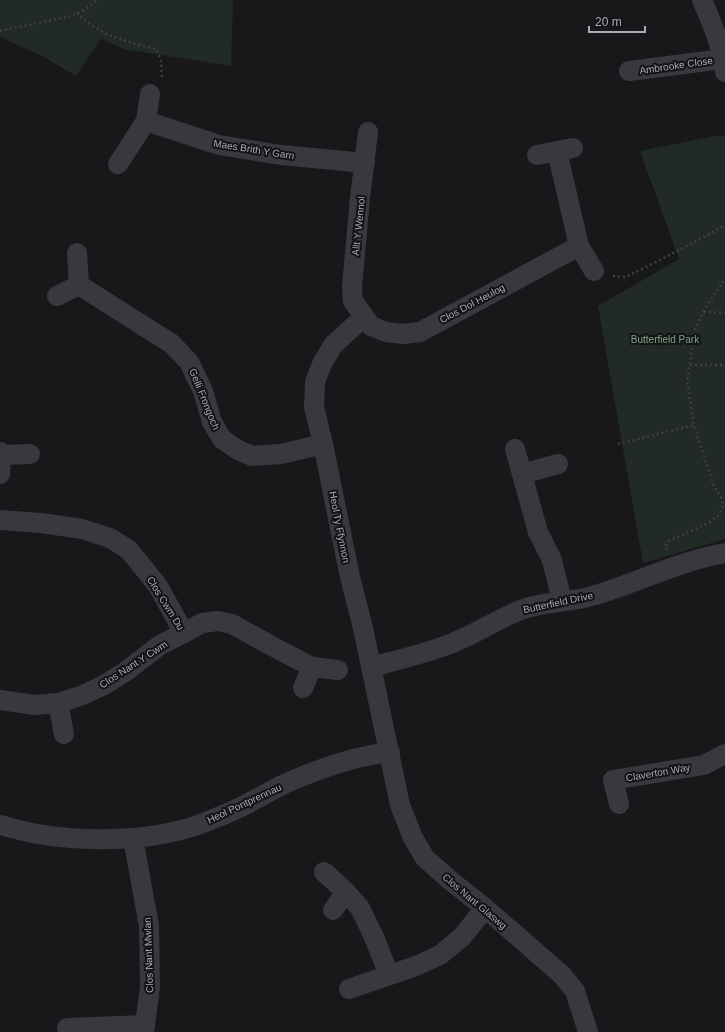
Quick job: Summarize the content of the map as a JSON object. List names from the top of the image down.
{
  "streets": {
    "street": [
      "Ambrooke Close",
      "Maes Brith Y Garn",
      "Allt Y Wennol",
      "Clos Dol Heulog",
      "Gelli Frongoch",
      "Heol Ty Ffynnon",
      "Butterfield Drive",
      "Clos Cwm Du",
      "Clos Nant Y Cwm",
      "Claverton Way",
      "Heol Pontprennau",
      "Clos Nant Glaswg",
      "Clos Nant Mwlan"
    ]
  },
  "crossings": [
    ["Maes Brith Y Garn", "Allt Y Wennol"],
    ["Allt Y Wennol", "Clos Dol Heulog"],
    ["Allt Y Wennol", "Heol Ty Ffynnon"],
    ["Clos Dol Heulog", "Heol Ty Ffynnon"],
    ["Gelli Frongoch", "Heol Ty Ffynnon"],
    ["Heol Ty Ffynnon", "Butterfield Drive"],
    ["Heol Ty Ffynnon", "Heol Pontprennau"],
    ["Heol Ty Ffynnon", "Clos Nant Glaswg"],
    ["Clos Cwm Du", "Clos Nant Y Cwm"],
    ["Heol Pontprennau", "Clos Nant Glaswg"],
    ["Heol Pontprennau", "Clos Nant Mwlan"]
  ],
  "parks": ["Butterfield Park"],
  "scale_bar": "20 m"
}
